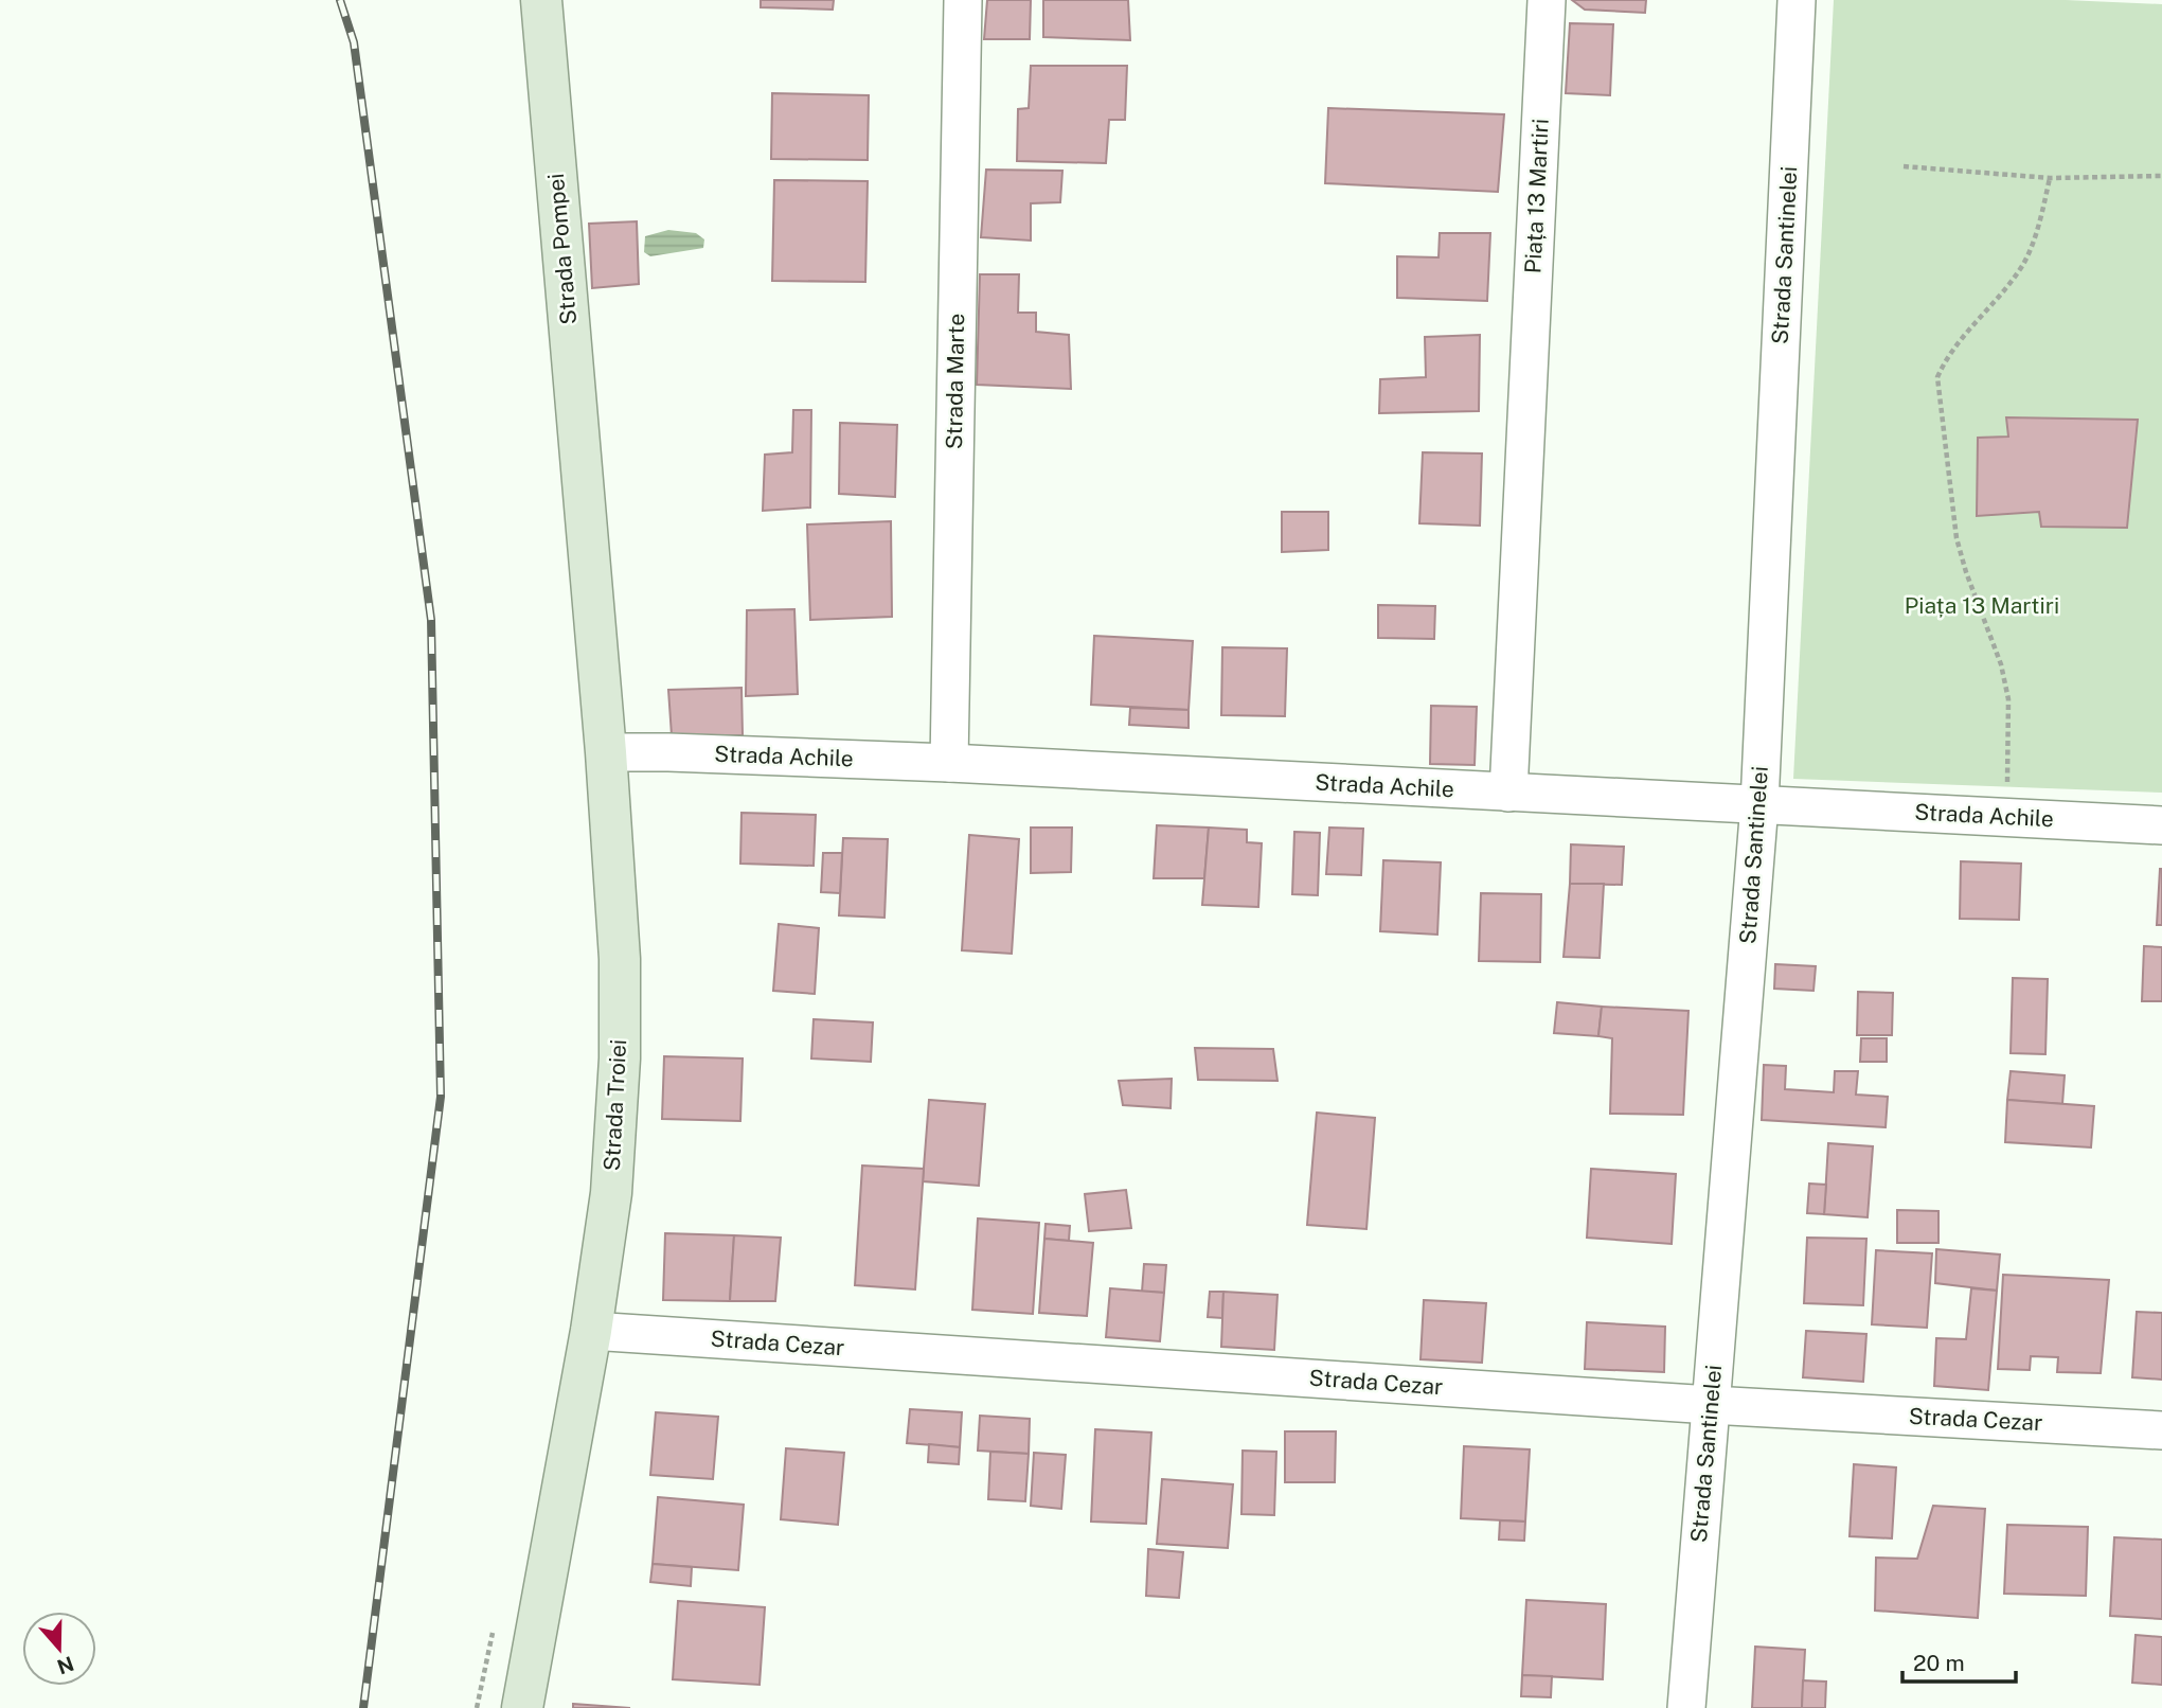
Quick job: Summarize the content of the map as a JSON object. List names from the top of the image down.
{
  "streets": {
    "main road": ["Strada Pompei", "Strada Troiei"],
    "street": [
      "Piața 13 Martiri",
      "Strada Santinelei",
      "Strada Marte",
      "Strada Achile",
      "Strada Cezar"
    ]
  },
  "crossings": [
    ["Piața 13 Martiri", "Strada Achile"],
    ["Strada Pompei", "Strada Troiei"],
    ["Strada Santinelei", "Strada Achile"],
    ["Strada Santinelei", "Strada Cezar"],
    ["Strada Marte", "Strada Achile"],
    ["Strada Achile", "Strada Troiei"],
    ["Strada Troiei", "Strada Cezar"]
  ],
  "parks": ["Piața 13 Martiri"],
  "scale_bar": "20 m",
  "north": "bottom"
}
